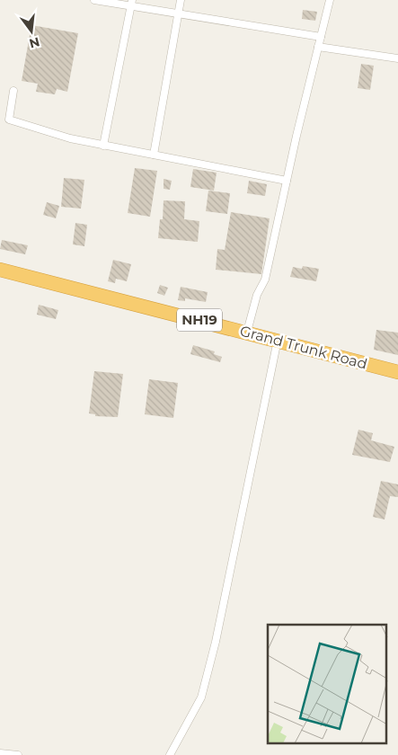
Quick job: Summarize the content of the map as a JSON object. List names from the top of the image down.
{
  "streets": {
    "highway": ["NH19", "Grand Trunk Road"]
  },
  "north": "bottom"
}
